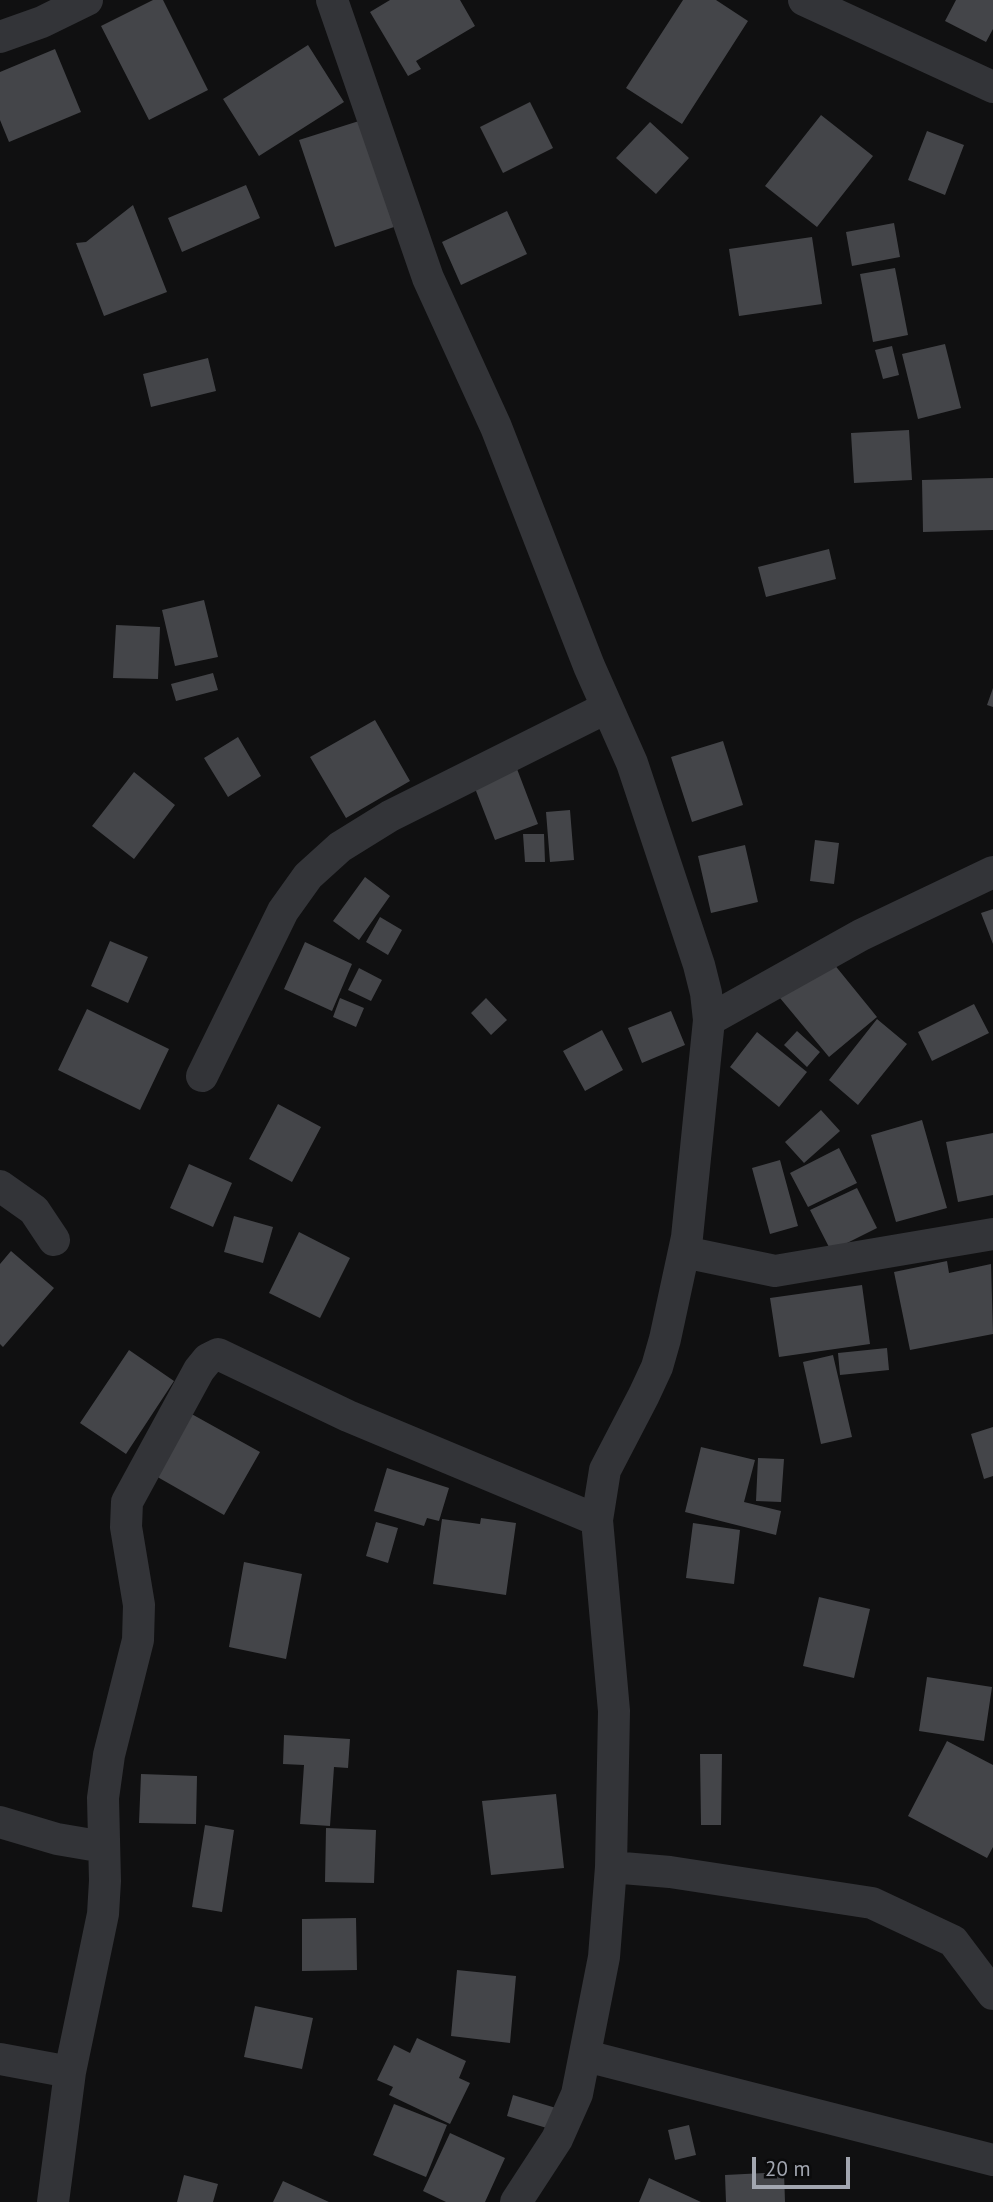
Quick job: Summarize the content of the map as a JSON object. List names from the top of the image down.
{
  "scale_bar": "20 m"
}
